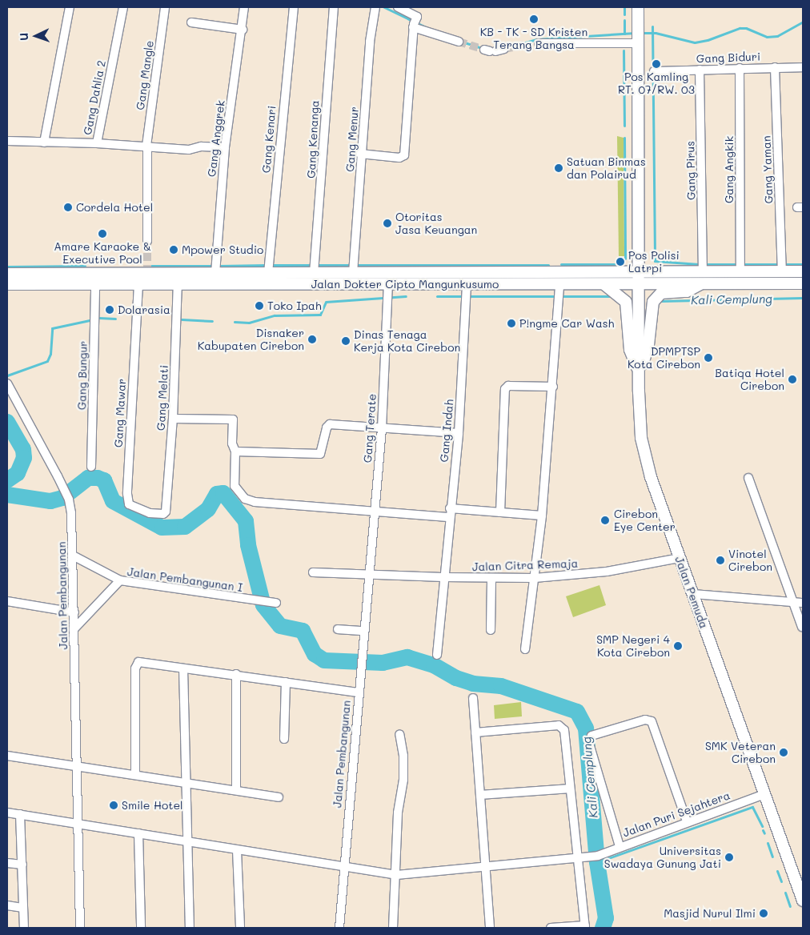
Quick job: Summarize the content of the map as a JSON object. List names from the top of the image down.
{
  "streets": {
    "main road": ["Jalan Dokter Cipto Mangunkusumo", "Jalan Pemuda"],
    "street": [
      "Gang Biduri",
      "Gang Mangle",
      "Gang Dahlia 2",
      "Gang Anggrek",
      "Gang Kenari",
      "Gang Kenanga",
      "Gang Menur",
      "Gang Angkik",
      "Gang Yaman",
      "Gang Pirus",
      "Gang Bungur",
      "Gang Melati",
      "Gang Mawar",
      "Gang Terate",
      "Gang Indah",
      "Jalan Citra Remaja",
      "Jalan Pembangunan I",
      "Jalan Pembangunan",
      "Jalan Puri Sejahtera"
    ]
  },
  "crossings": [
    ["Gang Biduri", "Gang Angkik"],
    ["Gang Biduri", "Gang Yaman"],
    ["Gang Biduri", "Gang Pirus"],
    ["Gang Biduri", "Jalan Pemuda"],
    ["Gang Mangle", "Gang Dahlia 2"],
    ["Gang Dahlia 2", "Gang Anggrek"],
    ["Gang Anggrek", "Jalan Dokter Cipto Mangunkusumo"],
    ["Gang Kenari", "Jalan Dokter Cipto Mangunkusumo"],
    ["Gang Kenanga", "Jalan Dokter Cipto Mangunkusumo"],
    ["Gang Menur", "Jalan Dokter Cipto Mangunkusumo"],
    ["Gang Angkik", "Jalan Dokter Cipto Mangunkusumo"],
    ["Gang Yaman", "Jalan Dokter Cipto Mangunkusumo"],
    ["Gang Pirus", "Jalan Dokter Cipto Mangunkusumo"],
    ["Jalan Dokter Cipto Mangunkusumo", "Gang Bungur"],
    ["Jalan Dokter Cipto Mangunkusumo", "Gang Melati"],
    ["Jalan Dokter Cipto Mangunkusumo", "Gang Mawar"],
    ["Jalan Dokter Cipto Mangunkusumo", "Gang Terate"],
    ["Jalan Dokter Cipto Mangunkusumo", "Gang Indah"],
    ["Jalan Dokter Cipto Mangunkusumo", "Jalan Pemuda"],
    ["Gang Melati", "Gang Mawar"],
    ["Gang Terate", "Jalan Citra Remaja"],
    ["Gang Terate", "Jalan Pembangunan"],
    ["Gang Indah", "Jalan Citra Remaja"],
    ["Jalan Citra Remaja", "Jalan Pemuda"],
    ["Jalan Citra Remaja", "Jalan Pembangunan"],
    ["Jalan Pembangunan I", "Jalan Pembangunan"],
    ["Jalan Pemuda", "Jalan Puri Sejahtera"]
  ],
  "water": ["Kali Cemplung"],
  "places": [
    "KB - TK - SD Kristen Terang Bangsa",
    "Pos Kamling RT. 07/RW. 03",
    "Satuan Binmas dan Polairud",
    "Cordela Hotel",
    "Otoritas Jasa Keuangan",
    "Amare Karaoke & Executive Pool",
    "Mpower Studio",
    "Pos Polisi Latrpi",
    "Toko Ipah",
    "Dolarasia",
    "P!ngme Car Wash",
    "Disnaker Kabupaten Cirebon",
    "Dinas Tenaga Kerja Kota Cirebon",
    "DPMPTSP Kota Cirebon",
    "Batiqa Hotel Cirebon",
    "Cirebon Eye Center",
    "Vinotel Cirebon",
    "SMP Negeri 4 Kota Cirebon",
    "SMK Veteran Cirebon",
    "Smile Hotel",
    "Universitas Swadaya Gunung Jati",
    "Masjid Nurul Ilmi"
  ],
  "north": "left"
}
